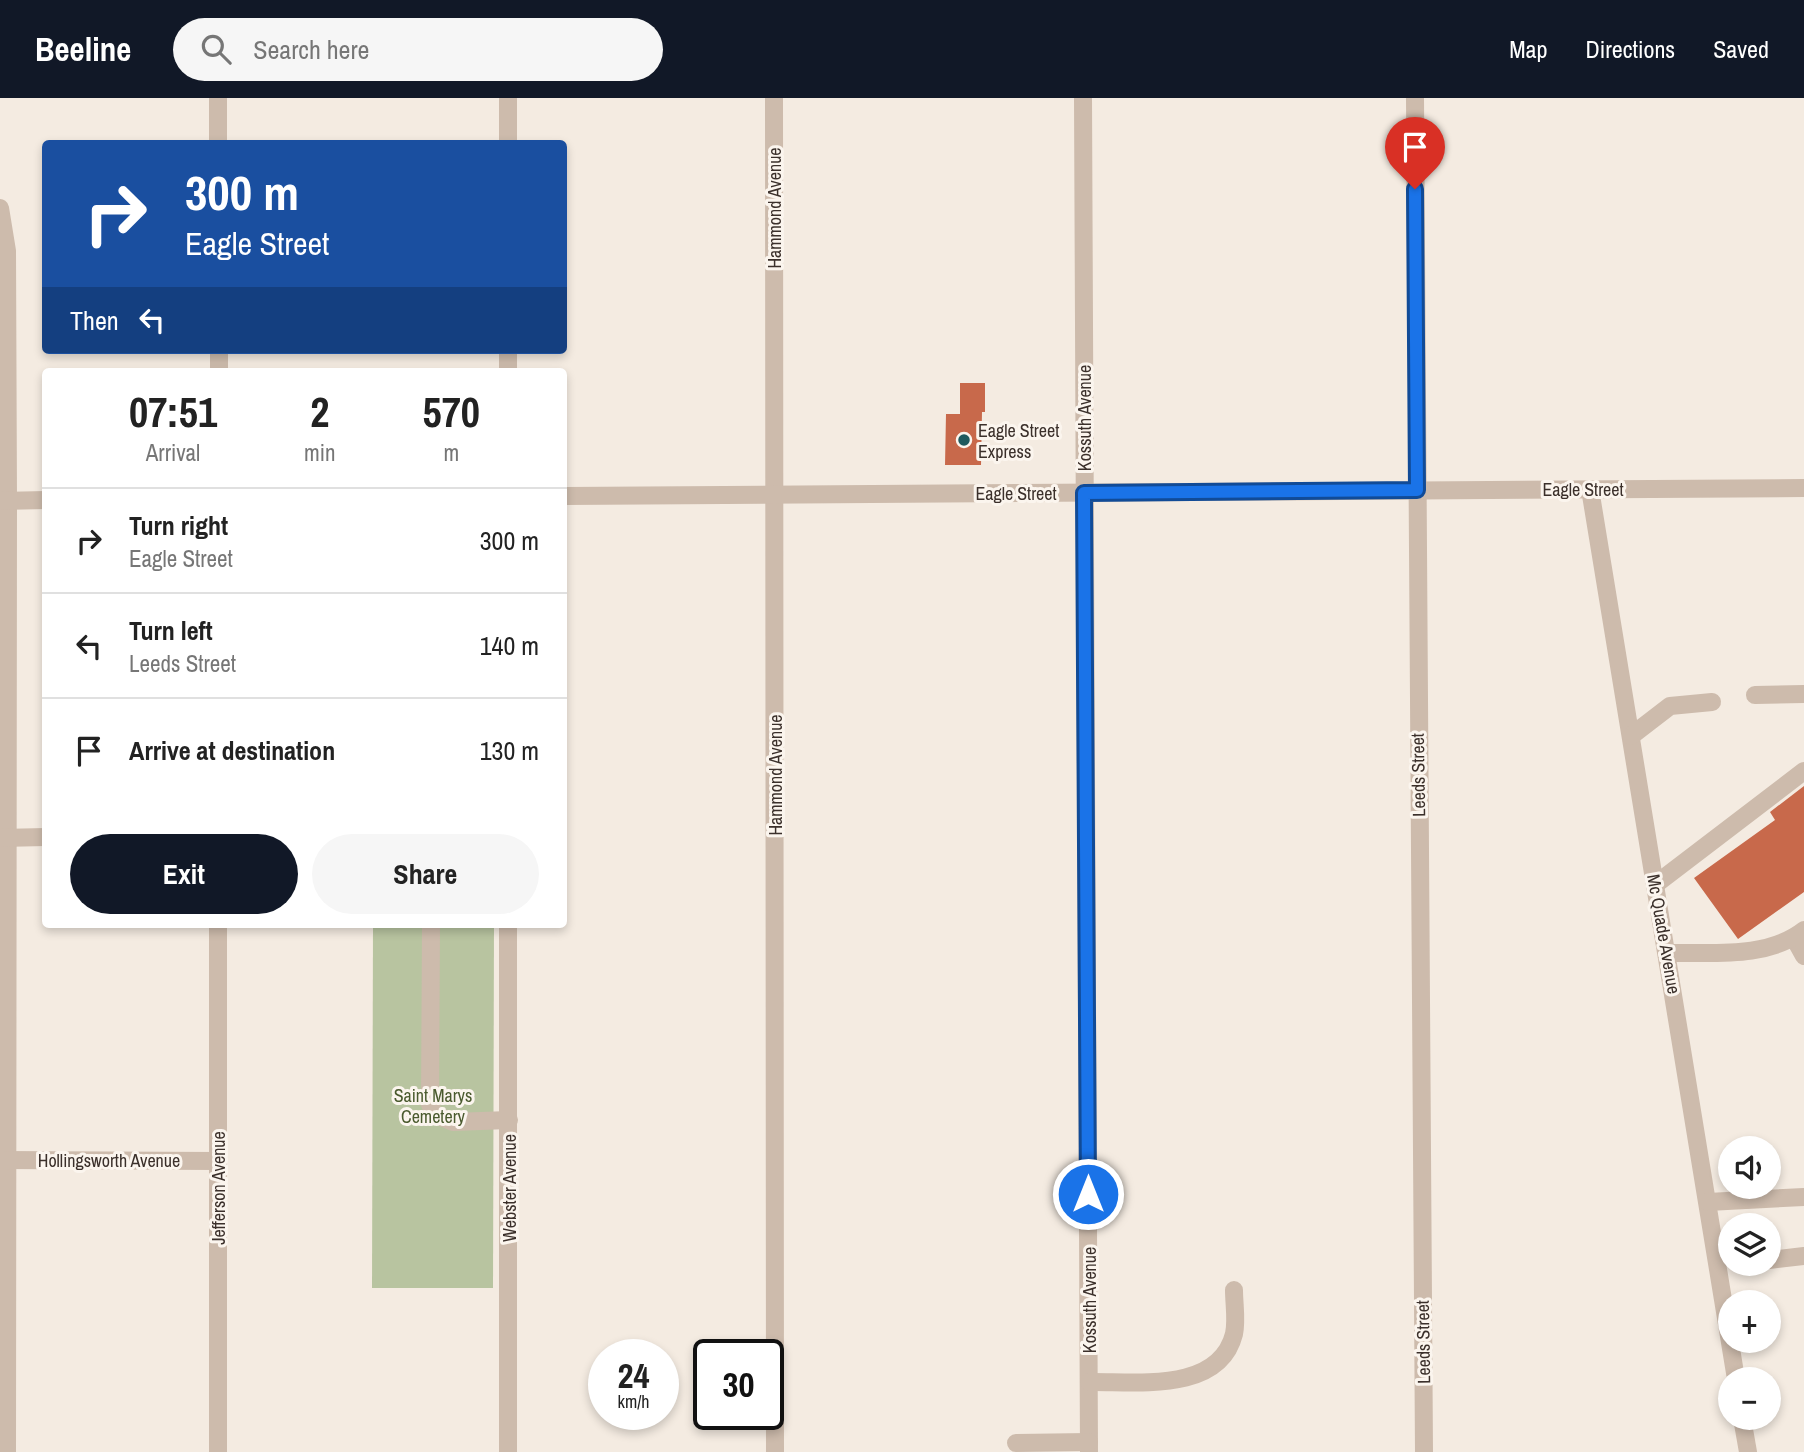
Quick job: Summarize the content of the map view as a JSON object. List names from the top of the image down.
{
  "streets": {
    "street": [
      "Hammond Avenue",
      "Kossuth Avenue",
      "Eagle Street",
      "Leeds Street",
      "Mc Quade Avenue",
      "Hollingsworth Avenue",
      "Jefferson Avenue",
      "Webster Avenue"
    ]
  },
  "crossings": [
    ["Hammond Avenue", "Eagle Street"],
    ["Kossuth Avenue", "Eagle Street"],
    ["Eagle Street", "Leeds Street"],
    ["Eagle Street", "Mc Quade Avenue"],
    ["Hollingsworth Avenue", "Jefferson Avenue"]
  ],
  "parks": ["Saint Marys Cemetery"],
  "places": ["Eagle Street Express"],
  "page": {
    "header": "Beeline",
    "search": "Search here",
    "nav": ["Map", "Directions", "Saved"],
    "turn": ["300 m", "Eagle Street"],
    "then": "Then",
    "eta": [
      "07:51",
      "Arrival",
      "2",
      "min",
      "570",
      "m"
    ],
    "list": [
      {
        "name": "Turn right",
        "note": "Eagle Street",
        "value": "300 m"
      },
      {
        "name": "Turn left",
        "note": "Leeds Street",
        "value": "140 m"
      },
      {
        "name": "Arrive at destination",
        "value": "130 m"
      }
    ],
    "buttons": ["Exit", "Share"],
    "map_buttons": ["+", "−"],
    "speed": "24 km/h",
    "limit": "30"
  }
}
